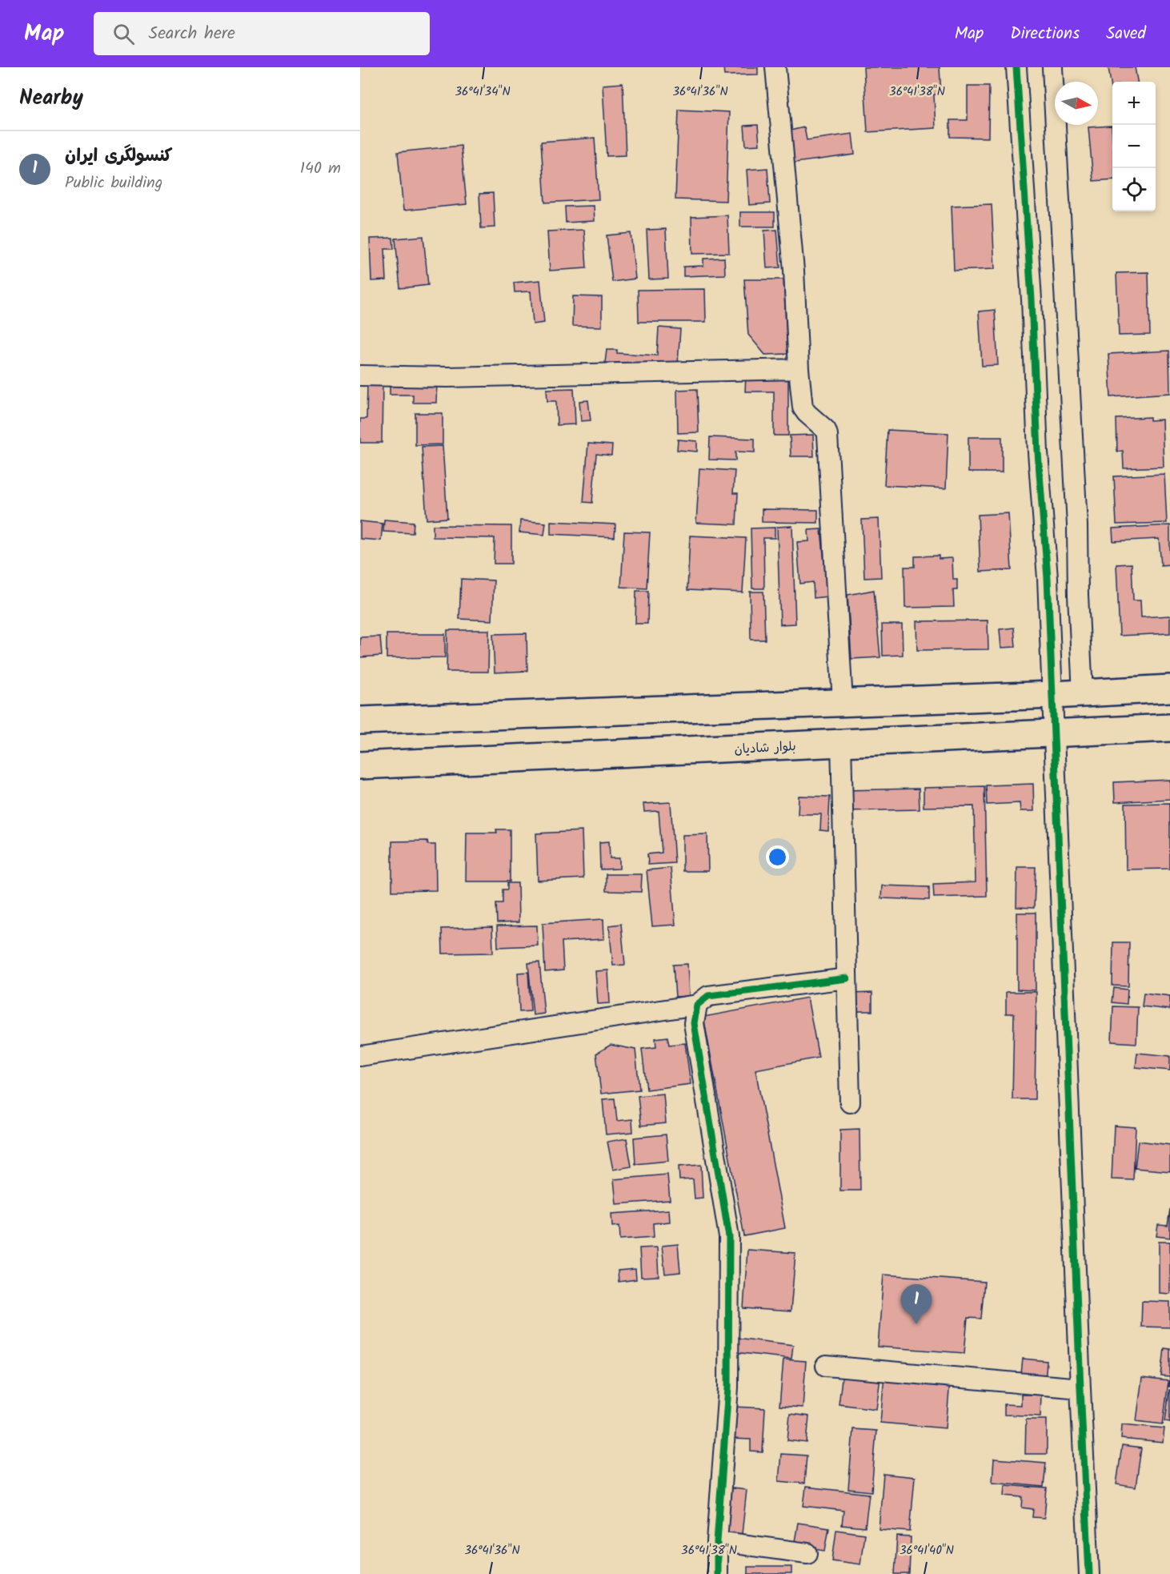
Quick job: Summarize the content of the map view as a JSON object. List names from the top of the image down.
{
  "streets": {
    "main road": ["بلوار شادیان"]
  },
  "north": "right",
  "page": {
    "header": "Map",
    "search": "Search here",
    "nav": ["Map", "Directions", "Saved"],
    "heading": "Nearby",
    "map_buttons": ["+", "−"],
    "list": [
      {
        "mark": "1",
        "name": "کنسولگری ایران",
        "note": "Public building",
        "value": "140 m"
      }
    ],
    "pins": "1"
  },
  "coordinates": [
    "36°41'34\"N",
    "36°41'36\"N",
    "36°41'38\"N",
    "36°41'40\"N"
  ]
}
